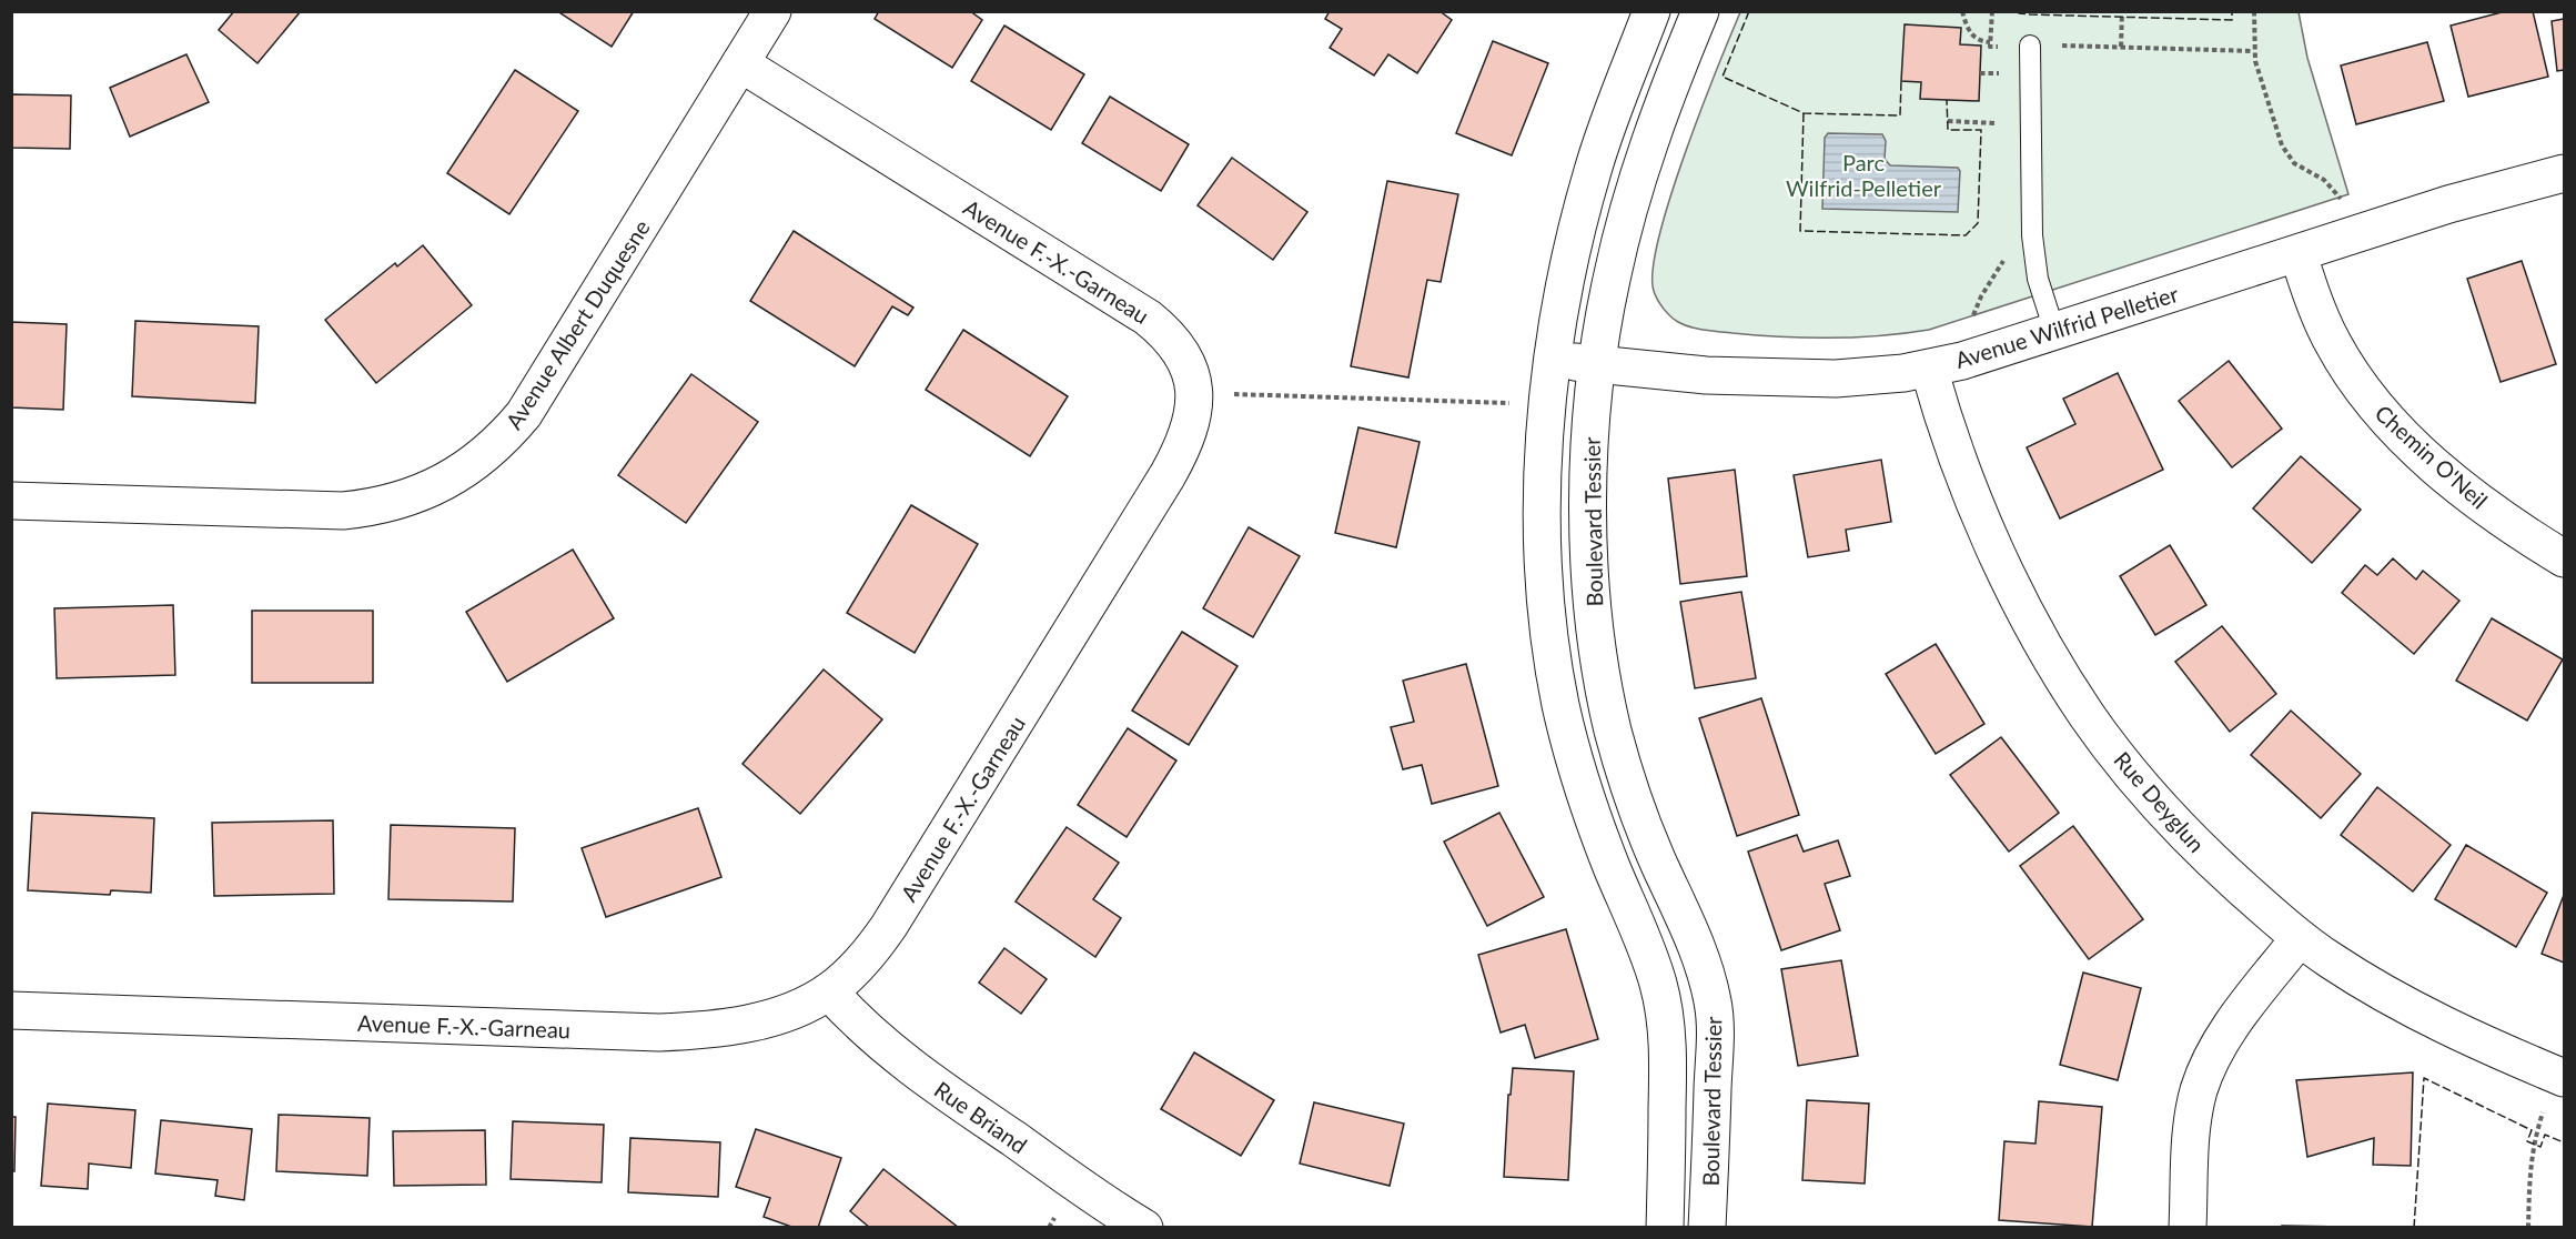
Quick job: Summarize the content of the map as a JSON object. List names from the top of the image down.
{
  "streets": {
    "street": [
      "Avenue F.-X.-Garneau",
      "Avenue Albert Duquesne",
      "Avenue Wilfrid Pelletier",
      "Chemin O'Neil",
      "Boulevard Tessier",
      "Rue Deyglun",
      "Rue Briand"
    ]
  },
  "crossings": [
    ["Avenue F.-X.-Garneau", "Avenue Albert Duquesne"],
    ["Avenue F.-X.-Garneau", "Rue Briand"],
    ["Avenue Wilfrid Pelletier", "Chemin O'Neil"],
    ["Avenue Wilfrid Pelletier", "Boulevard Tessier"],
    ["Avenue Wilfrid Pelletier", "Rue Deyglun"]
  ],
  "parks": ["Parc Wilfrid-Pelletier"]
}
